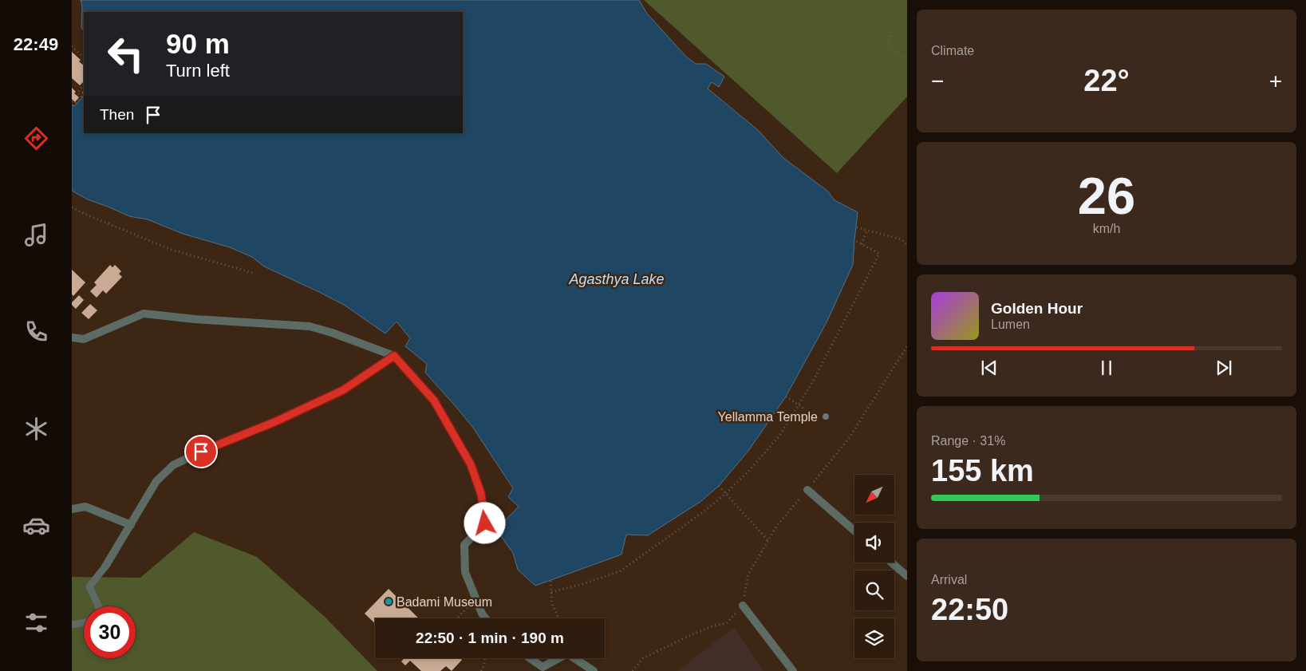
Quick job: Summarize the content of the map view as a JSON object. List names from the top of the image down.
{
  "water": ["Agasthya Lake"],
  "places": ["Yellamma Temple", "Badami Museum"],
  "north": "bottom left",
  "page": {
    "tabs": "22:49",
    "tile": [
      "Climate",
      ["26", "km/h"],
      ["Range · 31%", "155 km"],
      ["Arrival", "22:50"]
    ],
    "turn": ["90 m", "Turn left"],
    "heat": ["−", "22°", "+"],
    "then": "Then",
    "song": ["Golden Hour", "Lumen"],
    "limit": "30",
    "trip": "22:50 · 1 min · 190 m"
  }
}
